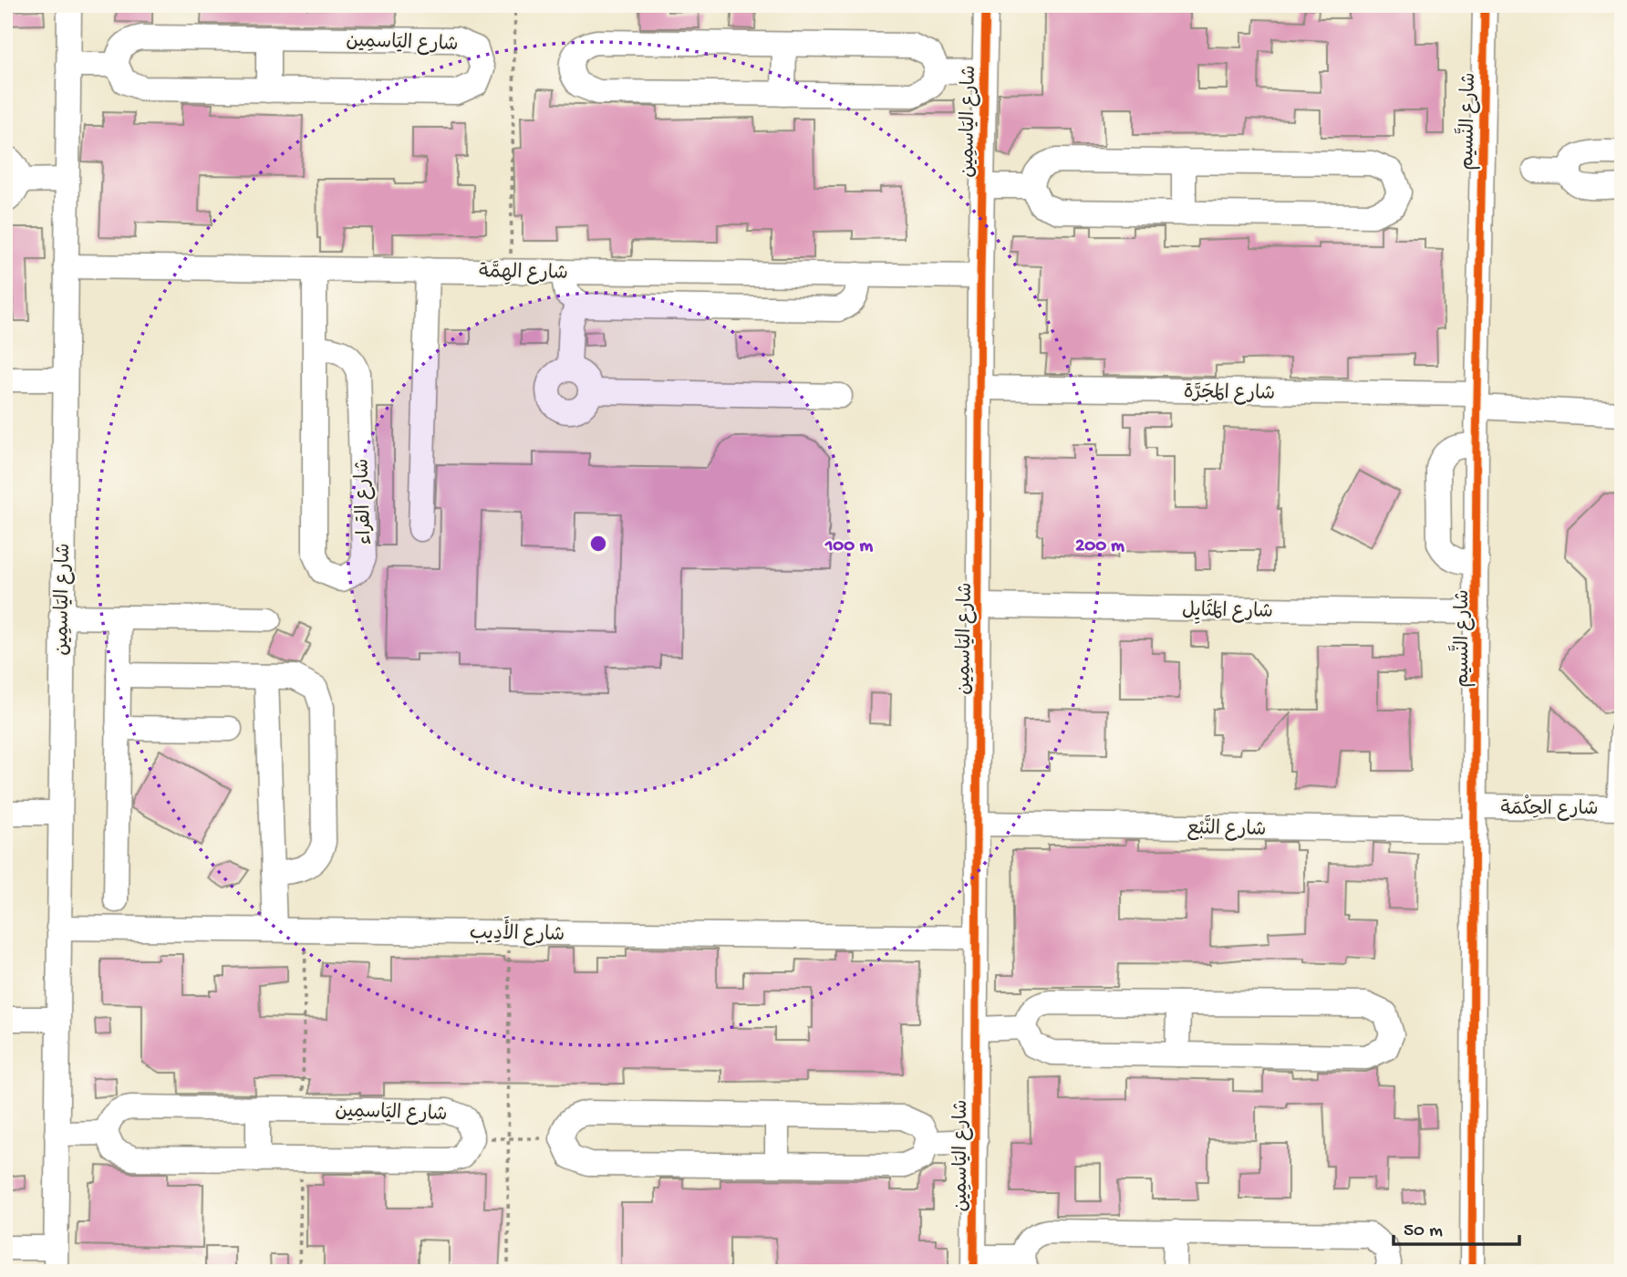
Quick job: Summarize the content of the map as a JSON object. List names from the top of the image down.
{
  "streets": {
    "street": [
      "شارع اليَاسمِين",
      "شارع النَّسيم",
      "شارع الهِمَّة",
      "شارع المَجَرَّة",
      "شارع القراء",
      "شارع المَثَايِل",
      "شارع الحِكْمَة",
      "شارع النَّبْع",
      "شارع الأَدِيب"
    ]
  },
  "crossings": [
    ["شارع اليَاسمِين", "شارع الهِمَّة"],
    ["شارع اليَاسمِين", "شارع المَجَرَّة"],
    ["شارع اليَاسمِين", "شارع المَثَايِل"],
    ["شارع اليَاسمِين", "شارع النَّبْع"],
    ["شارع اليَاسمِين", "شارع الأَدِيب"],
    ["شارع النَّسيم", "شارع المَجَرَّة"],
    ["شارع النَّسيم", "شارع المَثَايِل"],
    ["شارع النَّسيم", "شارع الحِكْمَة"],
    ["شارع النَّسيم", "شارع النَّبْع"],
    ["شارع الهِمَّة", "شارع القراء"],
    ["شارع الحِكْمَة", "شارع النَّبْع"]
  ],
  "scale_bar": "50 m",
  "rings": ["100 m", "200 m"]
}
